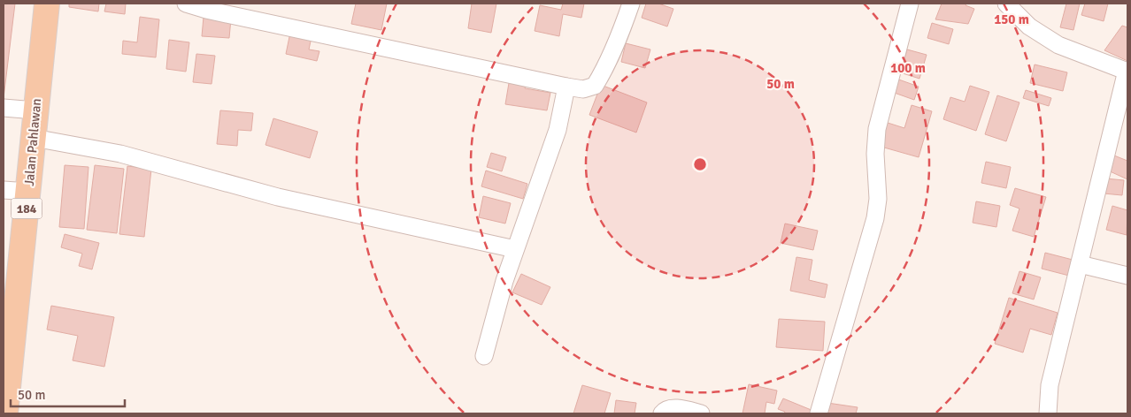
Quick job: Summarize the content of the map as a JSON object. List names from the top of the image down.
{
  "streets": {
    "main road": ["Jalan Pahlawan", "184"]
  },
  "scale_bar": "50 m",
  "rings": ["150 m", "100 m", "50 m"]
}
